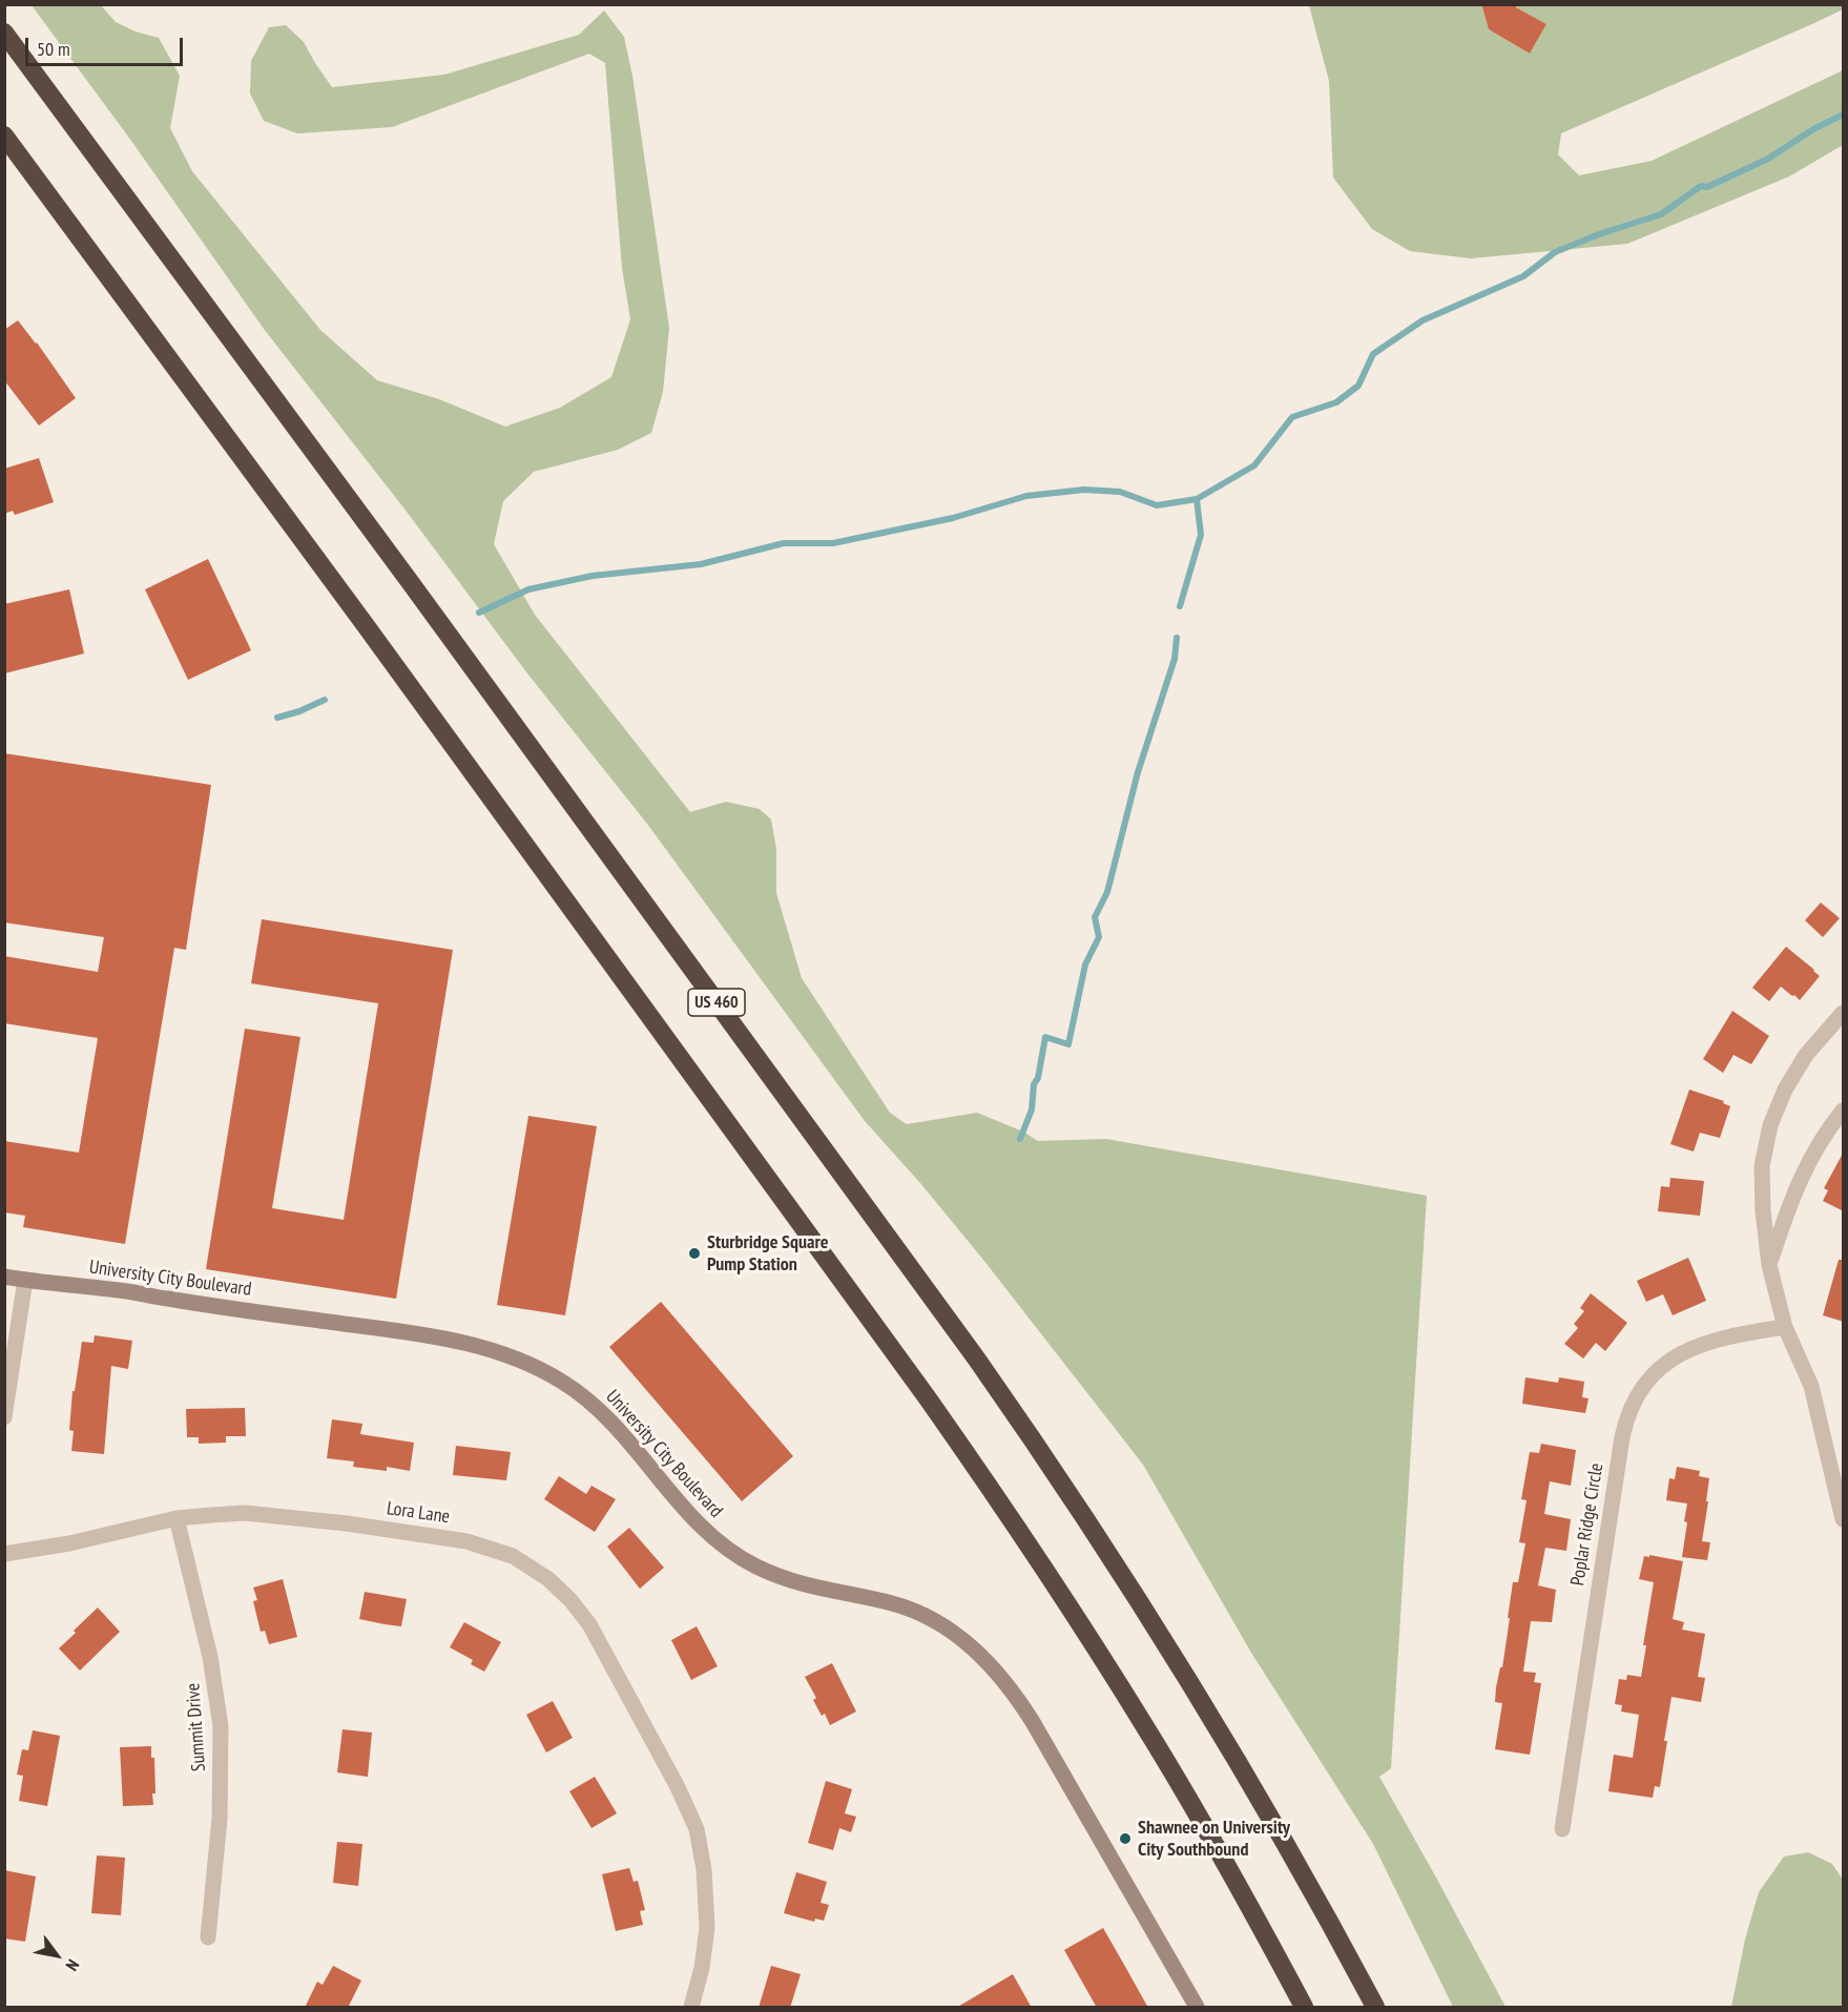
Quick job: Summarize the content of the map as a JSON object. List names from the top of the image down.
{
  "streets": {
    "highway": ["US 460"],
    "main road": ["University City Boulevard"],
    "street": ["Lora Lane", "Poplar Ridge Circle", "Summit Drive"]
  },
  "crossings": [
    ["Lora Lane", "Summit Drive"]
  ],
  "places": ["Sturbridge Square Pump Station", "Shawnee on University City Southbound"],
  "scale_bar": "50 m",
  "north": "bottom right"
}
